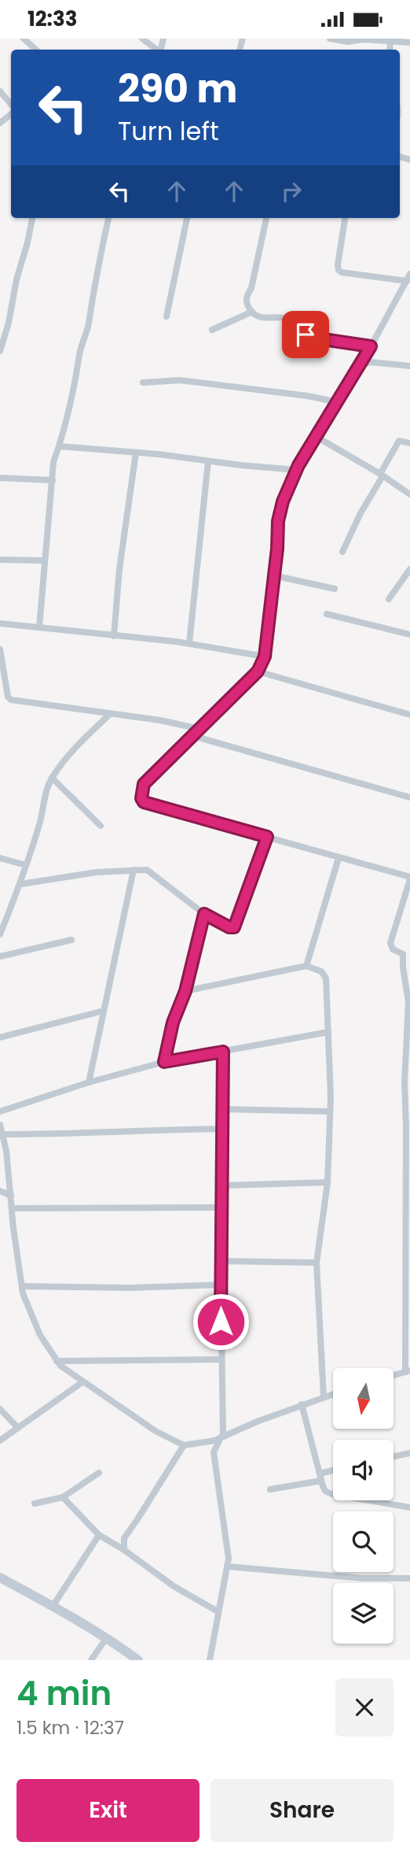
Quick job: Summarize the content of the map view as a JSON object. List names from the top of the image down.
{
  "north": "bottom",
  "page": {
    "status": "12:33",
    "turn": ["290 m", "Turn left"],
    "heading": ["4 min", "1.5 km · 12:37"],
    "buttons": ["Exit", "Share"]
  }
}
